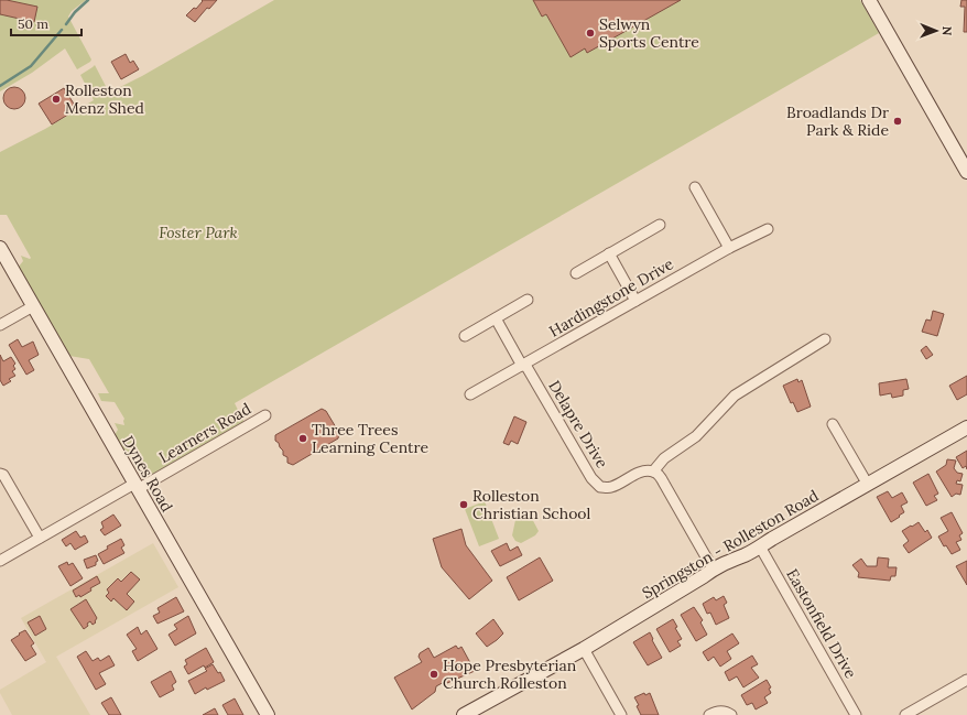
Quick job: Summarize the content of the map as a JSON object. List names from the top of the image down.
{
  "streets": {
    "main road": ["Dynes Road", "Springston - Rolleston Road"],
    "street": [
      "Hardingstone Drive",
      "Delapre Drive",
      "Learners Road",
      "Eastonfield Drive"
    ]
  },
  "crossings": [
    ["Hardingstone Drive", "Delapre Drive"],
    ["Learners Road", "Dynes Road"],
    ["Springston - Rolleston Road", "Eastonfield Drive"]
  ],
  "parks": ["Foster Park"],
  "places": [
    "Selwyn Sports Centre",
    "Rolleston Menz Shed",
    "Broadlands Dr Park & Ride",
    "Three Trees Learning Centre",
    "Rolleston Christian School",
    "Hope Presbyterian Church Rolleston"
  ],
  "scale_bar": "50 m",
  "north": "right"
}
